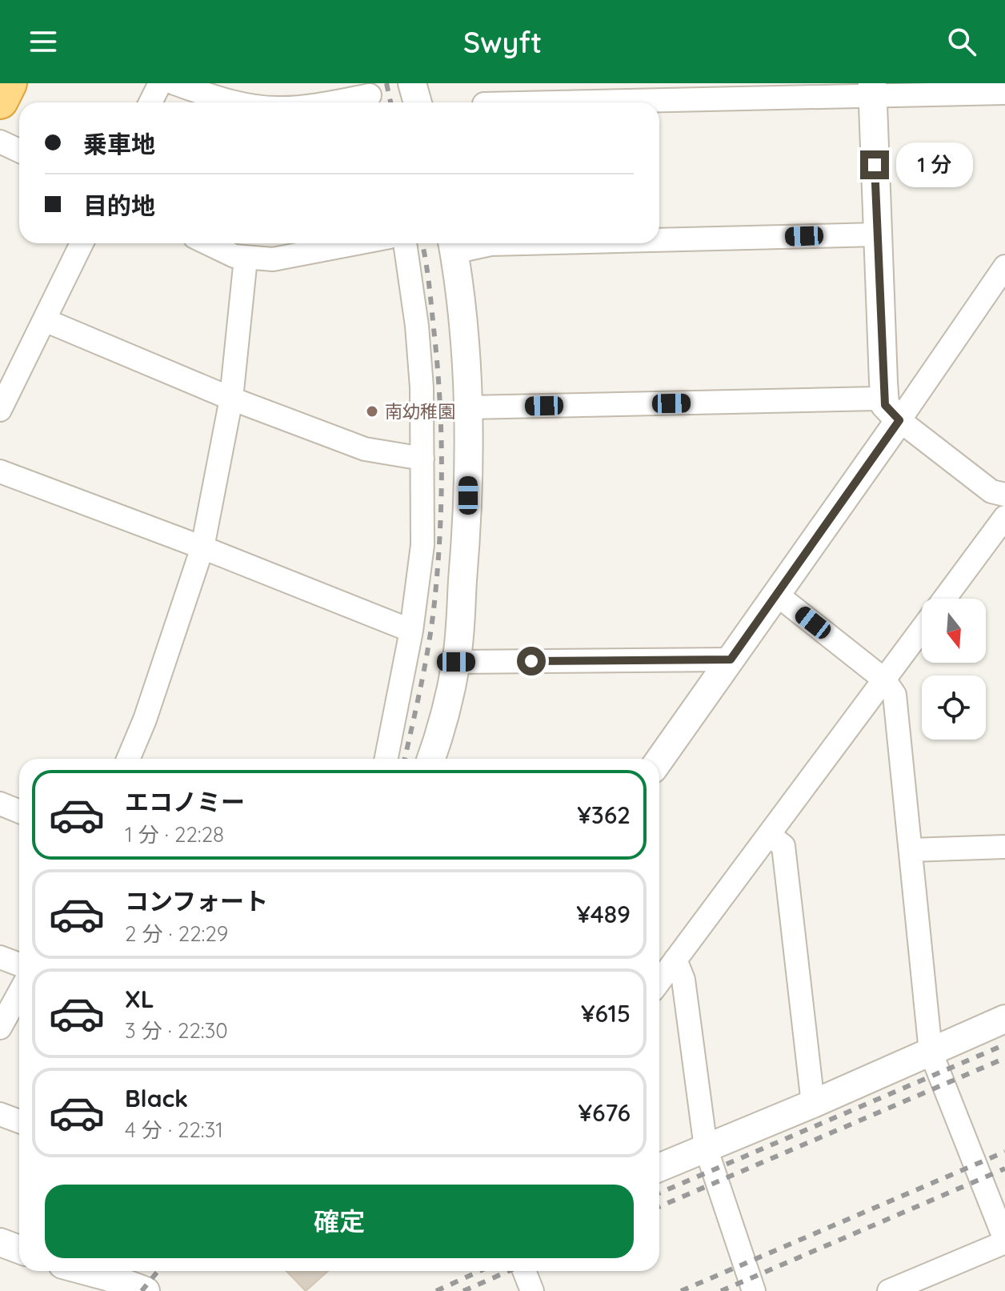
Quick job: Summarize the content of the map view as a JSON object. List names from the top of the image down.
{
  "places": ["南幼稚園"],
  "north": "bottom",
  "page": {
    "header": "Swyft",
    "banner": ["乗車地", "目的地"],
    "bubble": "1 分",
    "list": [
      {
        "name": "エコノミー",
        "note": "1 分 · 22:28",
        "value": "¥362"
      },
      {
        "name": "コンフォート",
        "note": "2 分 · 22:29",
        "value": "¥489"
      },
      {
        "name": "XL",
        "note": "3 分 · 22:30",
        "value": "¥615"
      },
      {
        "name": "Black",
        "note": "4 分 · 22:31",
        "value": "¥676"
      }
    ],
    "buttons": "確定"
  }
}
